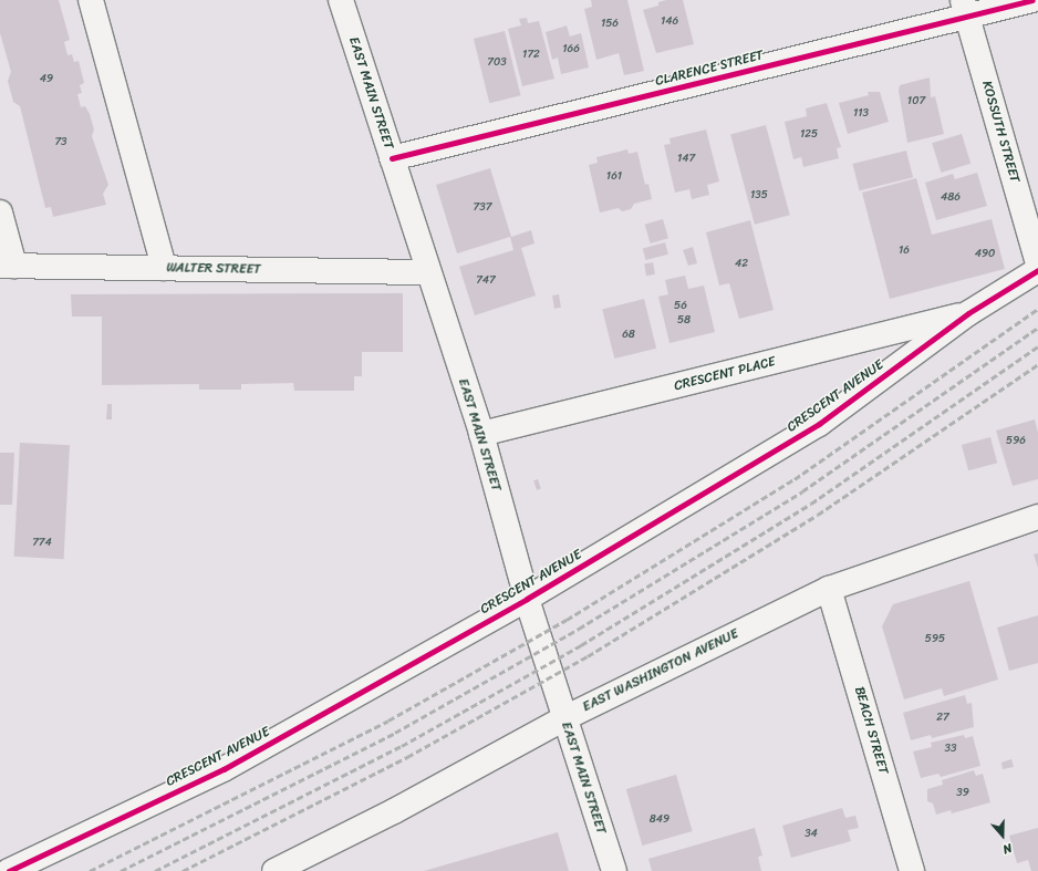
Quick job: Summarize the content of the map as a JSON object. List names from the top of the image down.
{
  "streets": {
    "street": [
      "CLARENCE STREET",
      "EAST MAIN STREET",
      "KOSSUTH STREET",
      "WALTER STREET",
      "CRESCENT PLACE",
      "CRESCENT AVENUE",
      "EAST WASHINGTON AVENUE",
      "BEACH STREET"
    ]
  },
  "crossings": [
    ["CLARENCE STREET", "EAST MAIN STREET"],
    ["CLARENCE STREET", "KOSSUTH STREET"],
    ["EAST MAIN STREET", "WALTER STREET"],
    ["EAST MAIN STREET", "CRESCENT PLACE"],
    ["EAST MAIN STREET", "CRESCENT AVENUE"],
    ["EAST MAIN STREET", "EAST WASHINGTON AVENUE"],
    ["CRESCENT PLACE", "CRESCENT AVENUE"],
    ["EAST WASHINGTON AVENUE", "BEACH STREET"]
  ],
  "house_numbers": [
    "146",
    "156",
    "166",
    "172",
    "703",
    "49",
    "107",
    "113",
    "125",
    "73",
    "147",
    "161",
    "135",
    "486",
    "737",
    "16",
    "490",
    "42",
    "747",
    "56",
    "58",
    "68",
    "596",
    "774",
    "595",
    "27",
    "33",
    "39",
    "849",
    "34"
  ],
  "north": "bottom"
}
